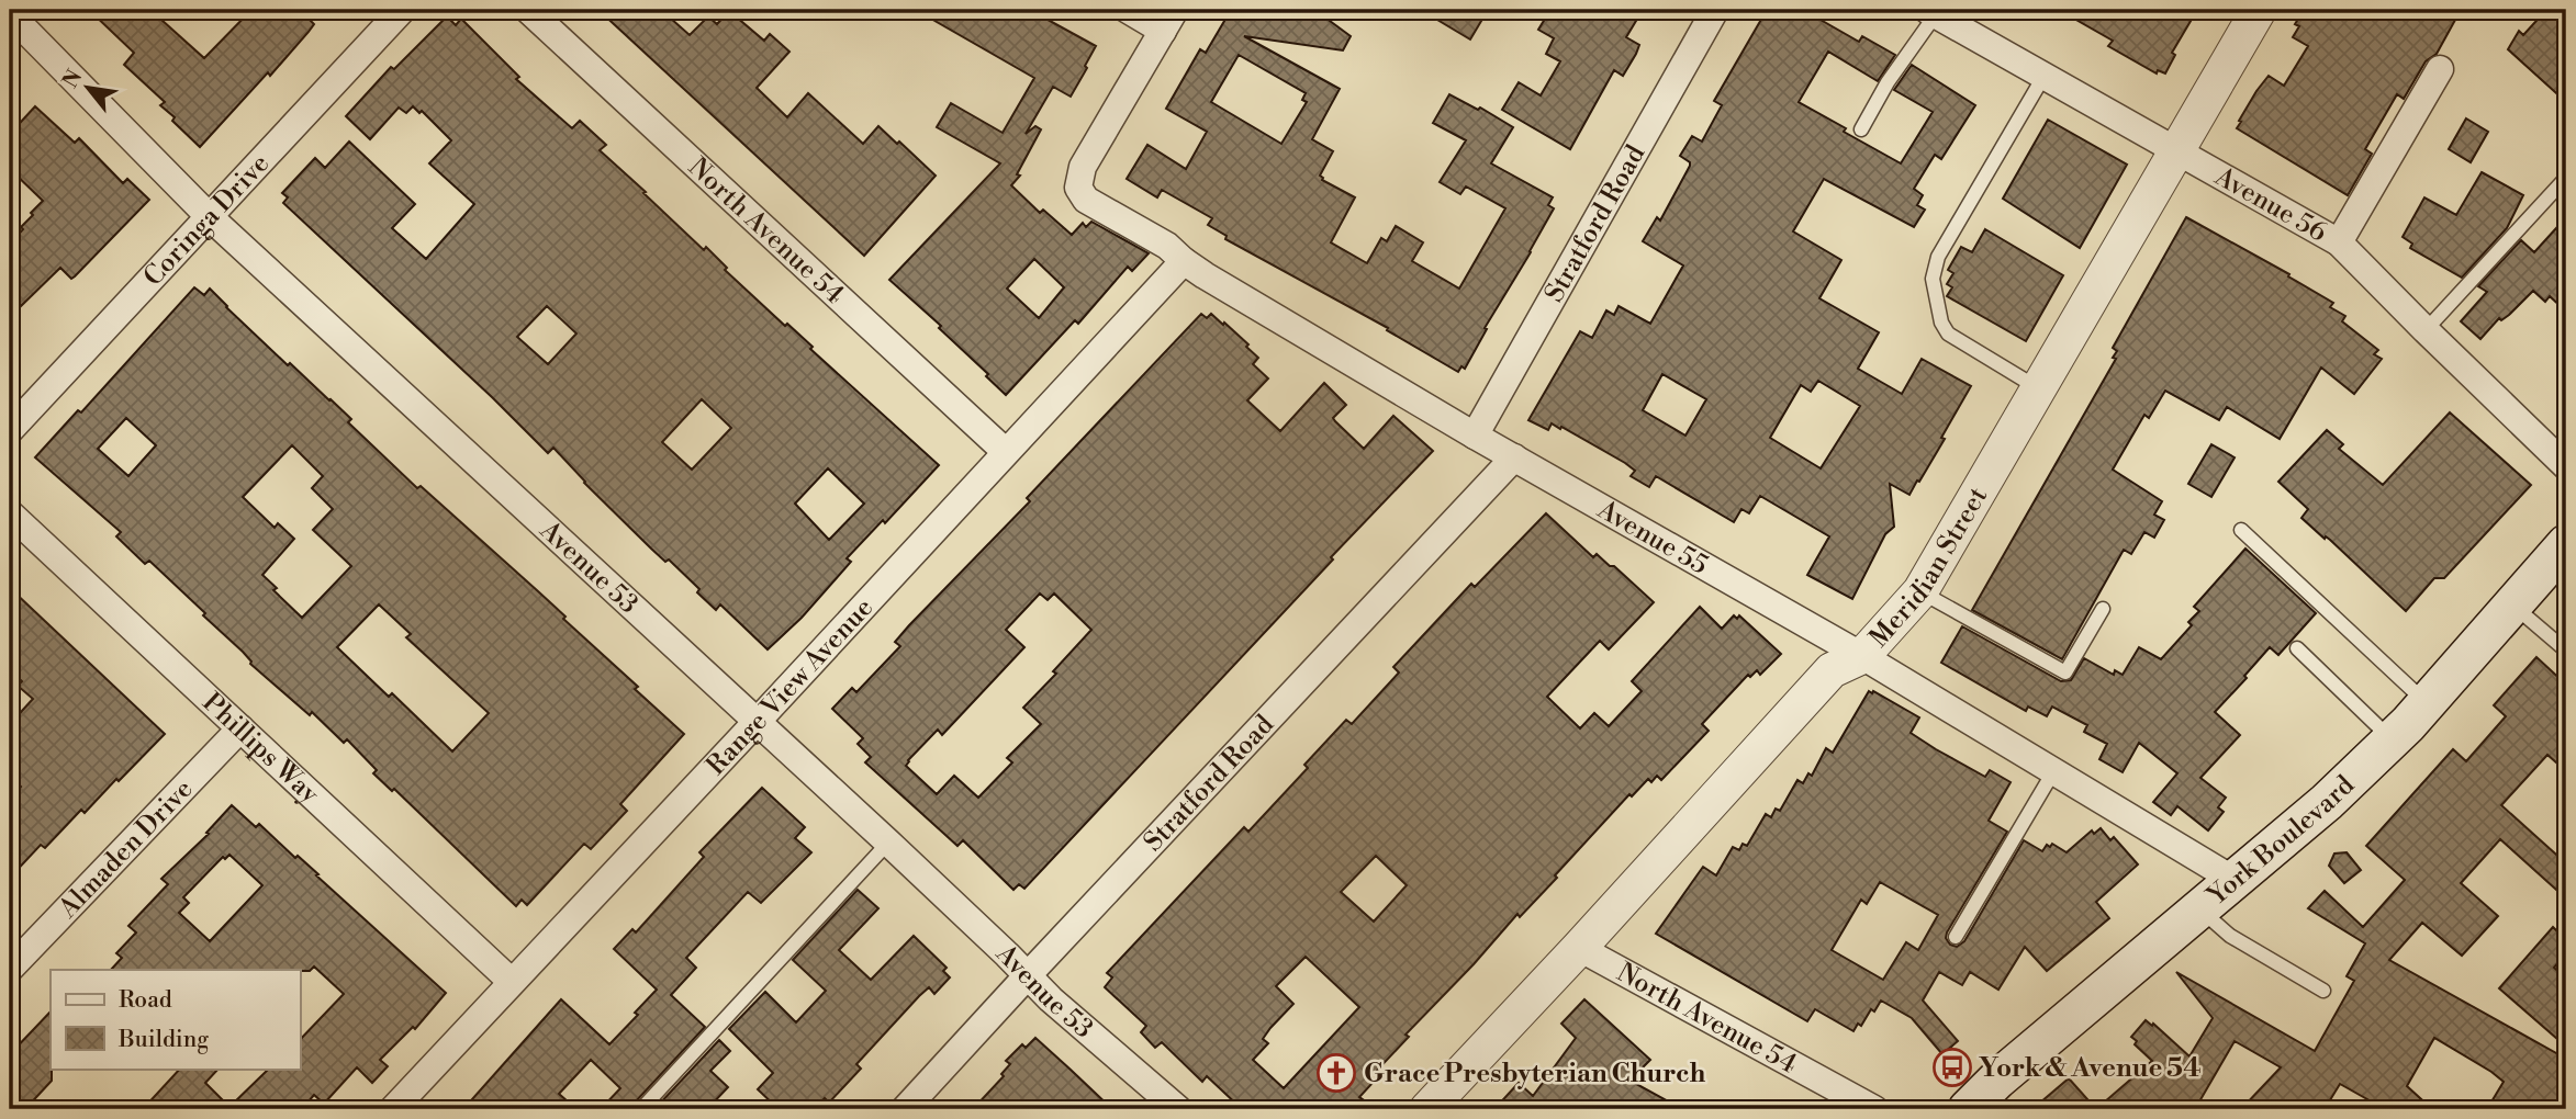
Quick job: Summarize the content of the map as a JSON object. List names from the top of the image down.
{
  "streets": {
    "main road": ["York Boulevard"],
    "street": [
      "Avenue 56",
      "Coringa Drive",
      "Stratford Road",
      "North Avenue 54",
      "Avenue 55",
      "Meridian Street",
      "Avenue 53",
      "Range View Avenue",
      "Phillips Way",
      "Almaden Drive"
    ]
  },
  "crossings": [
    ["Avenue 56", "Meridian Street"],
    ["Coringa Drive", "Avenue 53"],
    ["Stratford Road", "Avenue 55"],
    ["Stratford Road", "Avenue 53"],
    ["North Avenue 54", "Meridian Street"],
    ["North Avenue 54", "Range View Avenue"],
    ["Avenue 55", "Meridian Street"],
    ["Avenue 55", "Range View Avenue"],
    ["Avenue 55", "York Boulevard"],
    ["Avenue 53", "Range View Avenue"],
    ["Range View Avenue", "Phillips Way"],
    ["Phillips Way", "Almaden Drive"]
  ],
  "places": {
    "bus stop": ["York & Avenue 54"],
    "church": ["Grace Presbyterian Church"]
  },
  "legend": ["Road", "Building"],
  "north": "top left"
}
